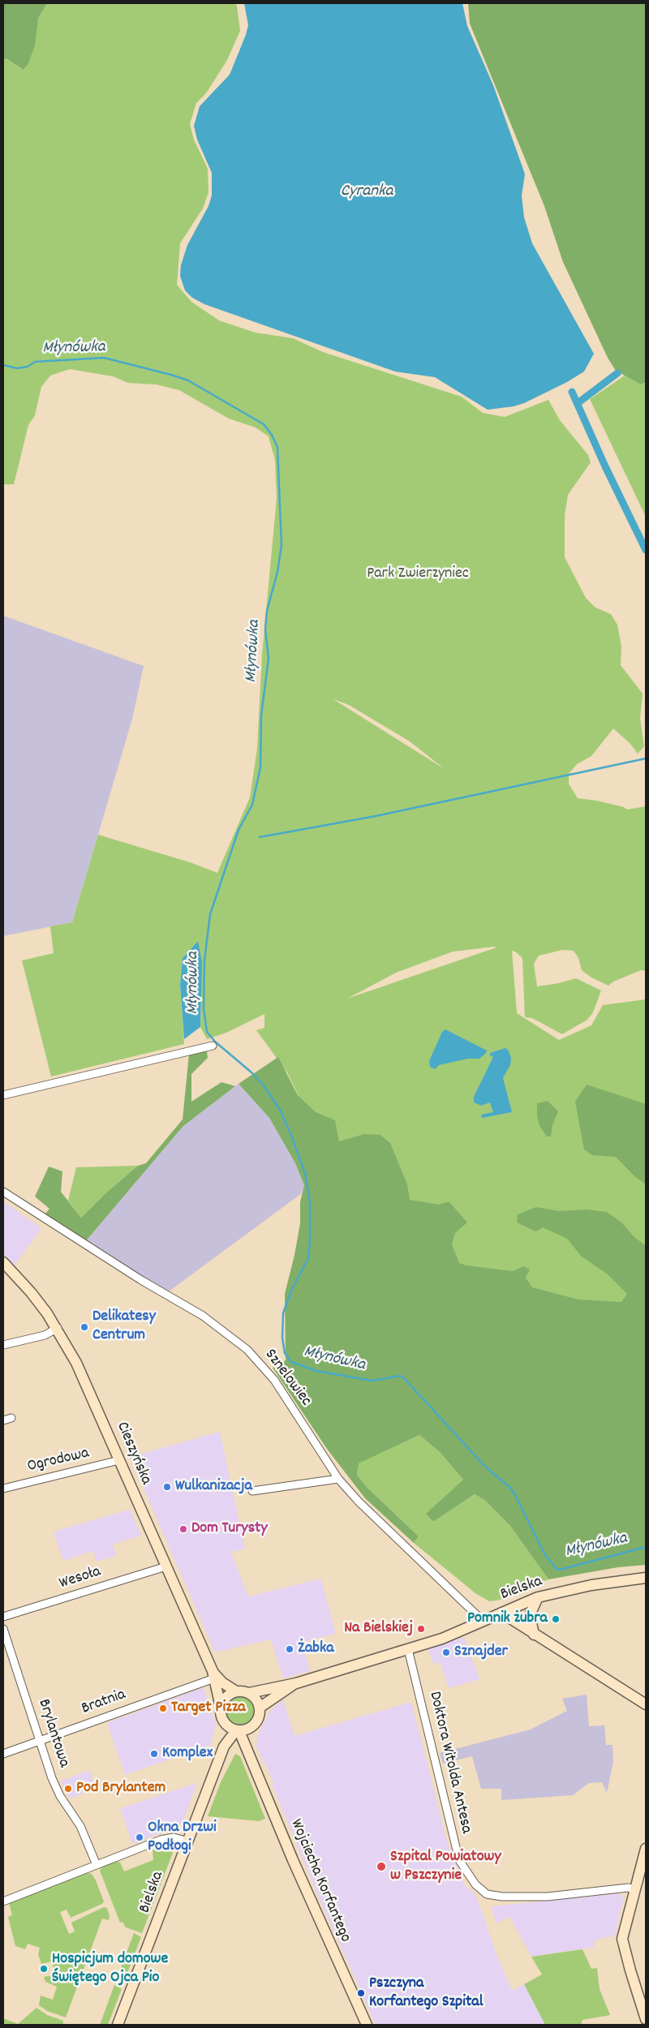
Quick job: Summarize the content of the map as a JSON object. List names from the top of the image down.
{
  "streets": {
    "main road": ["Cieszyńska", "Bielska", "Wojciecha Korfantego"],
    "street": [
      "Sznelowiec",
      "Ogrodowa",
      "Wesoła",
      "Bratnia",
      "Brylantowa",
      "Doktora Witolda Antesa"
    ]
  },
  "crossings": [
    ["Sznelowiec", "Bielska"],
    ["Cieszyńska", "Ogrodowa"],
    ["Cieszyńska", "Wesoła"],
    ["Cieszyńska", "Bielska"],
    ["Cieszyńska", "Bratnia"],
    ["Cieszyńska", "Wojciecha Korfantego"],
    ["Bielska", "Doktora Witolda Antesa"],
    ["Bielska", "Wojciecha Korfantego"],
    ["Bratnia", "Brylantowa"]
  ],
  "water": ["Cyranka", "Młynówka"],
  "parks": ["Park Zwierzyniec"],
  "places": [
    "Delikatesy Centrum",
    "Wulkanizacja",
    "Dom Turysty",
    "Pomnik żubra",
    "Na Bielskiej",
    "Żabka",
    "Sznajder",
    "Target Pizza",
    "Komplex",
    "Pod Brylantem",
    "Okna Drzwi Podłogi",
    "Szpital Powiatowy w Pszczynie",
    "Hospicjum domowe Świętego Ojca Pio",
    "Pszczyna Korfantego Szpital"
  ]
}
